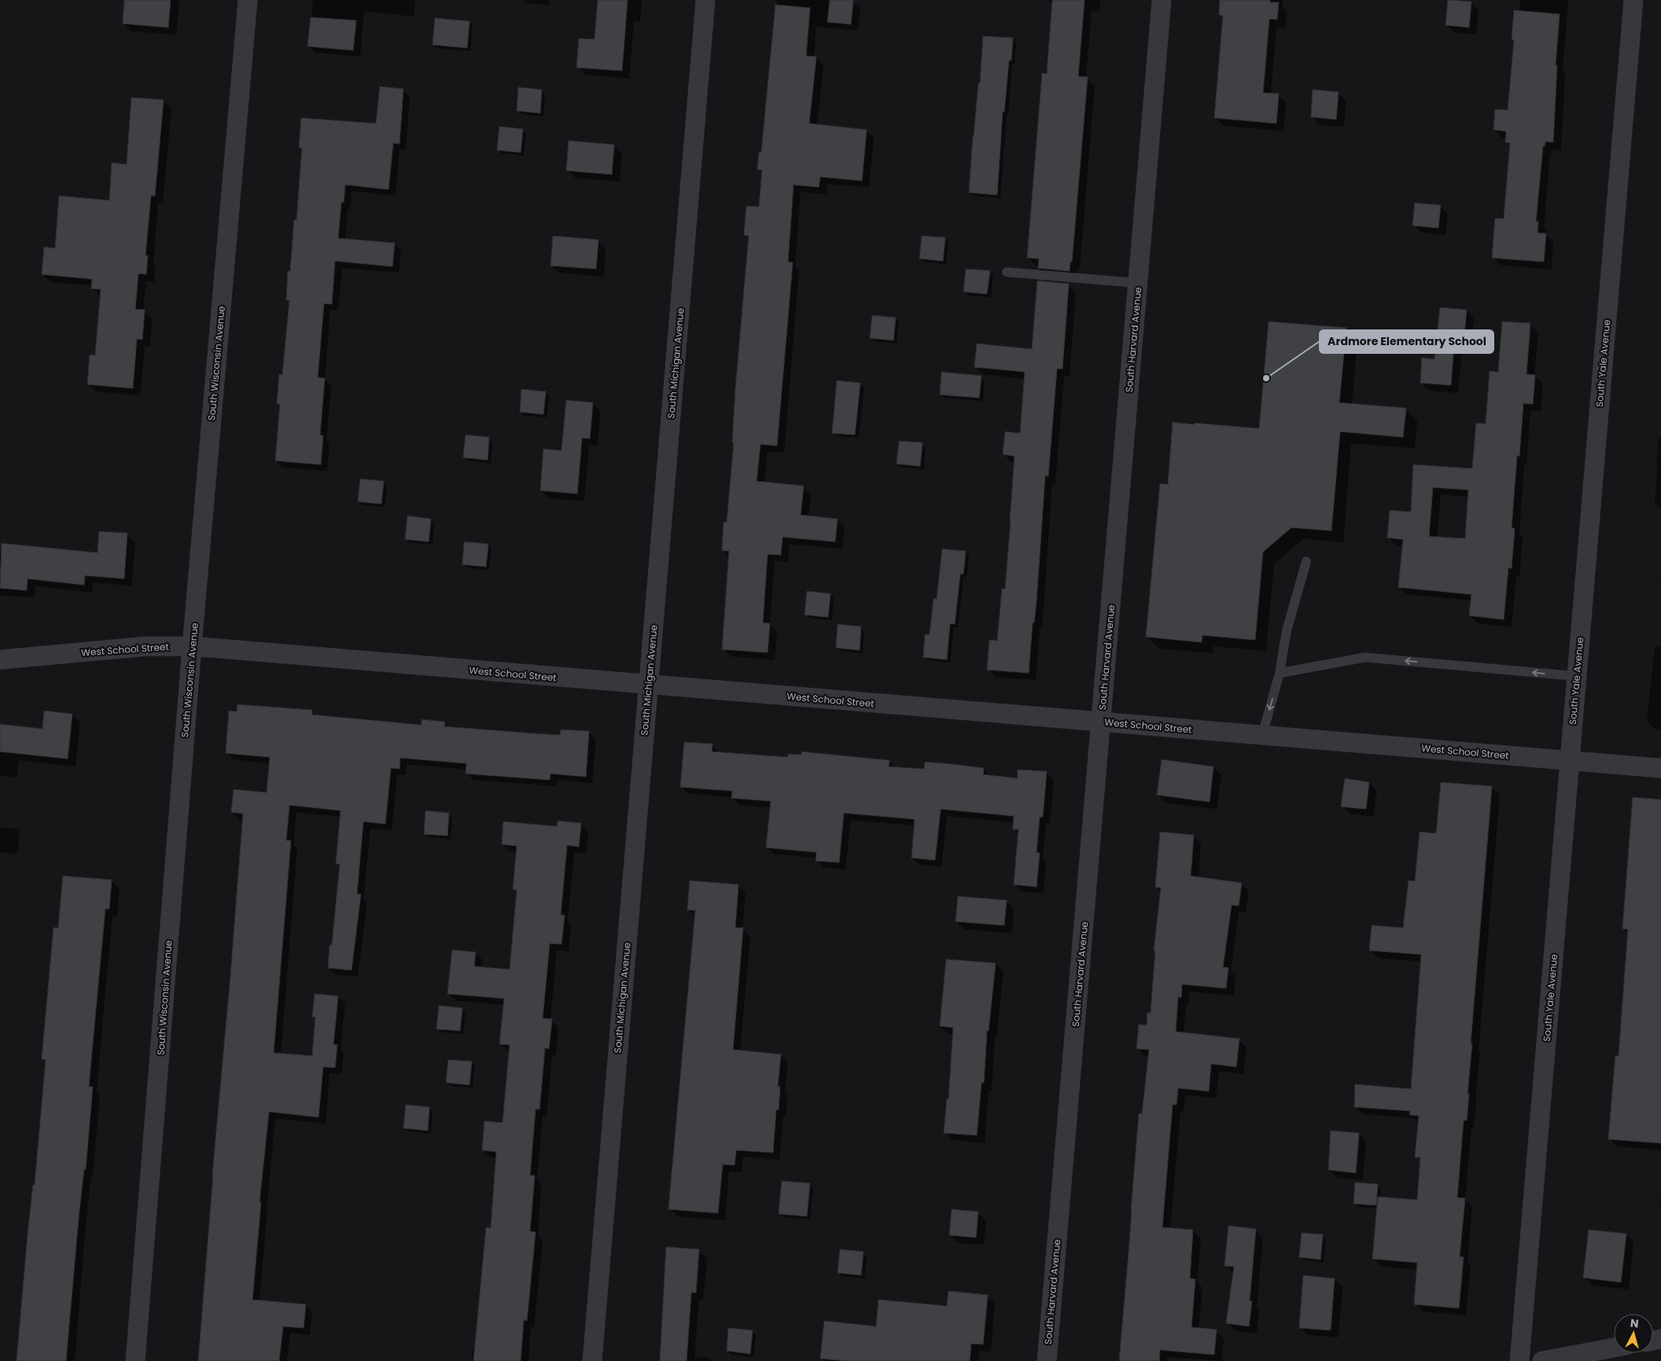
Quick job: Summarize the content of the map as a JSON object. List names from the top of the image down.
{
  "streets": {
    "street": [
      "South Harvard Avenue",
      "South Wisconsin Avenue",
      "South Michigan Avenue",
      "South Yale Avenue",
      "West School Street"
    ]
  },
  "crossings": [
    ["South Harvard Avenue", "West School Street"],
    ["South Wisconsin Avenue", "West School Street"],
    ["South Michigan Avenue", "West School Street"],
    ["South Yale Avenue", "West School Street"]
  ],
  "places": ["Ardmore Elementary School"],
  "north": "top"
}
